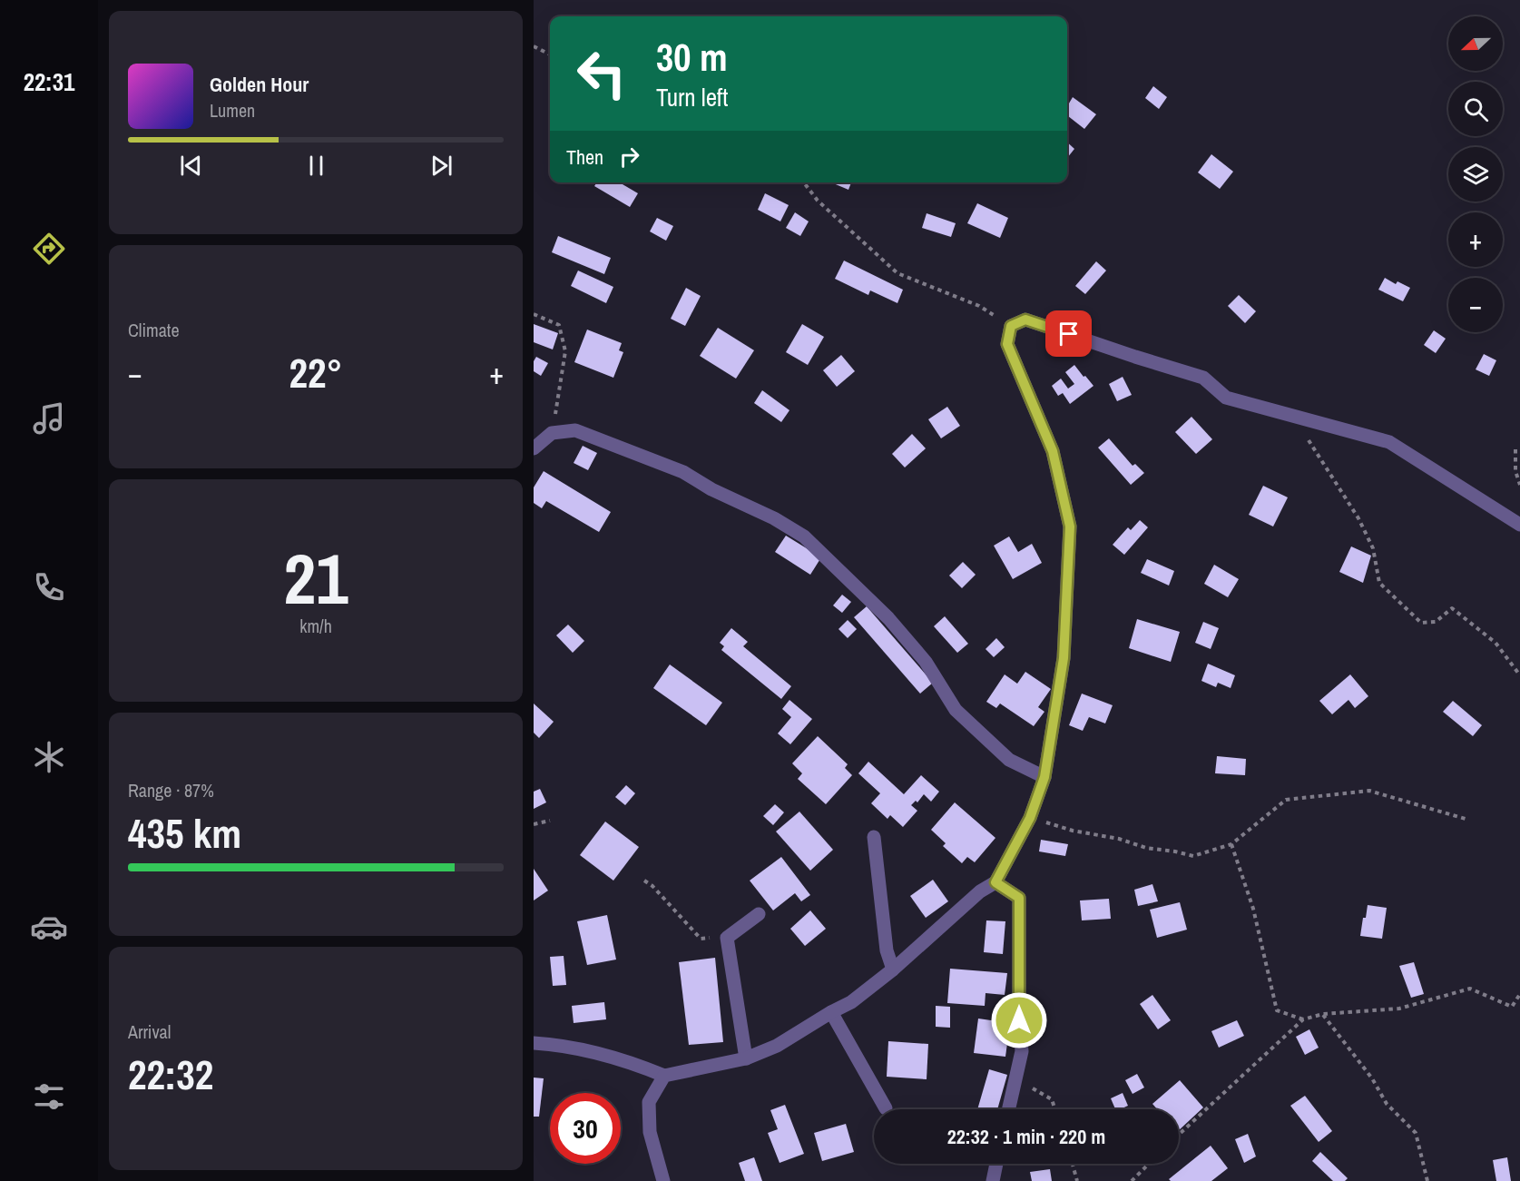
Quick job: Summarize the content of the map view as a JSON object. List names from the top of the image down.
{
  "north": "left",
  "page": {
    "tabs": "22:31",
    "map_buttons": ["+", "−"],
    "turn": ["30 m", "Turn left"],
    "song": ["Golden Hour", "Lumen"],
    "then": "Then",
    "tile": [
      "Climate",
      ["21", "km/h"],
      ["Range · 87%", "435 km"],
      ["Arrival", "22:32"]
    ],
    "heat": ["−", "22°", "+"],
    "limit": "30",
    "trip": "22:32 · 1 min · 220 m"
  }
}
